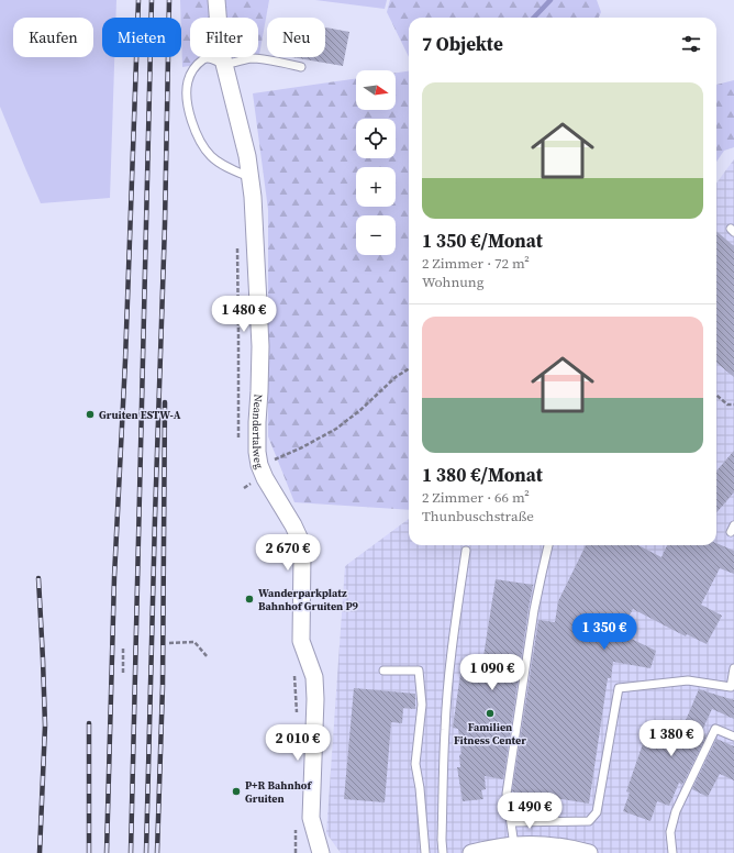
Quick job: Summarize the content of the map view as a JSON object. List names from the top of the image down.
{
  "streets": {
    "street": ["Neandertalweg"]
  },
  "places": [
    "Gruiten ESTW-A",
    "Wanderparkplatz Bahnhof Gruiten P9",
    "Familien Fitness Center",
    "P+R Bahnhof Gruiten"
  ],
  "north": "right",
  "page": {
    "chip": [
      "Kaufen",
      "Mieten",
      "Filter",
      "Neu"
    ],
    "heading": "7 Objekte",
    "map_buttons": ["+", "−"],
    "list": [
      {
        "name": "1 350 €/Monat",
        "note": "2 Zimmer · 72 m² · Wohnung"
      },
      {
        "name": "1 380 €/Monat",
        "note": "2 Zimmer · 66 m² · Thunbuschstraße"
      }
    ],
    "price": [
      "1 480 €",
      "2 670 €",
      "1 350 €",
      "1 090 €",
      "1 380 €",
      "2 010 €",
      "1 490 €"
    ]
  }
}
